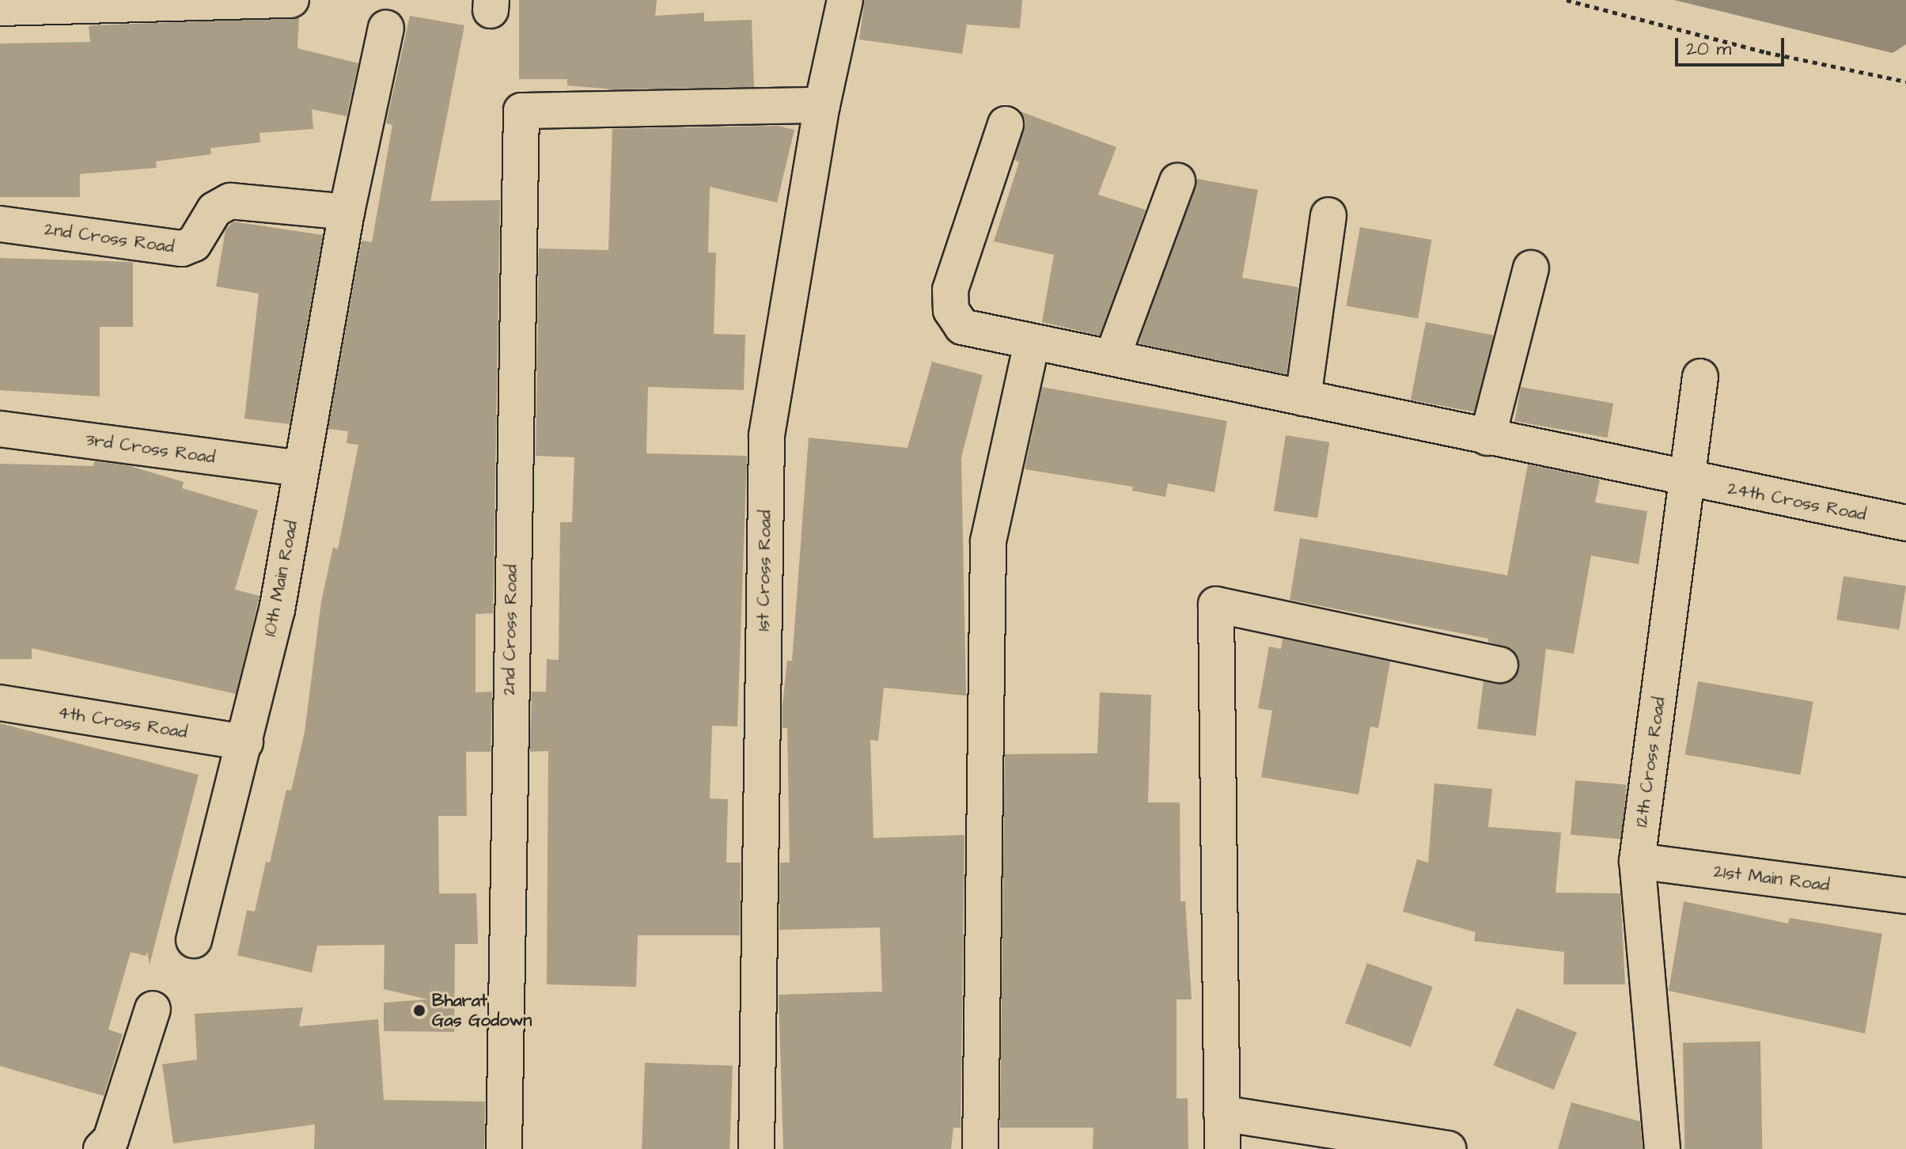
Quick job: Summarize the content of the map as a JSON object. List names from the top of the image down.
{
  "streets": {
    "street": [
      "2nd Cross Road",
      "3rd Cross Road",
      "24th Cross Road",
      "1st Cross Road",
      "10th Main Road",
      "4th Cross Road",
      "12th Cross Road",
      "21st Main Road"
    ]
  },
  "crossings": [
    ["2nd Cross Road", "1st Cross Road"],
    ["2nd Cross Road", "10th Main Road"],
    ["3rd Cross Road", "10th Main Road"],
    ["24th Cross Road", "12th Cross Road"],
    ["10th Main Road", "4th Cross Road"],
    ["12th Cross Road", "21st Main Road"]
  ],
  "places": ["Bharat Gas Godown"],
  "scale_bar": "20 m"
}
